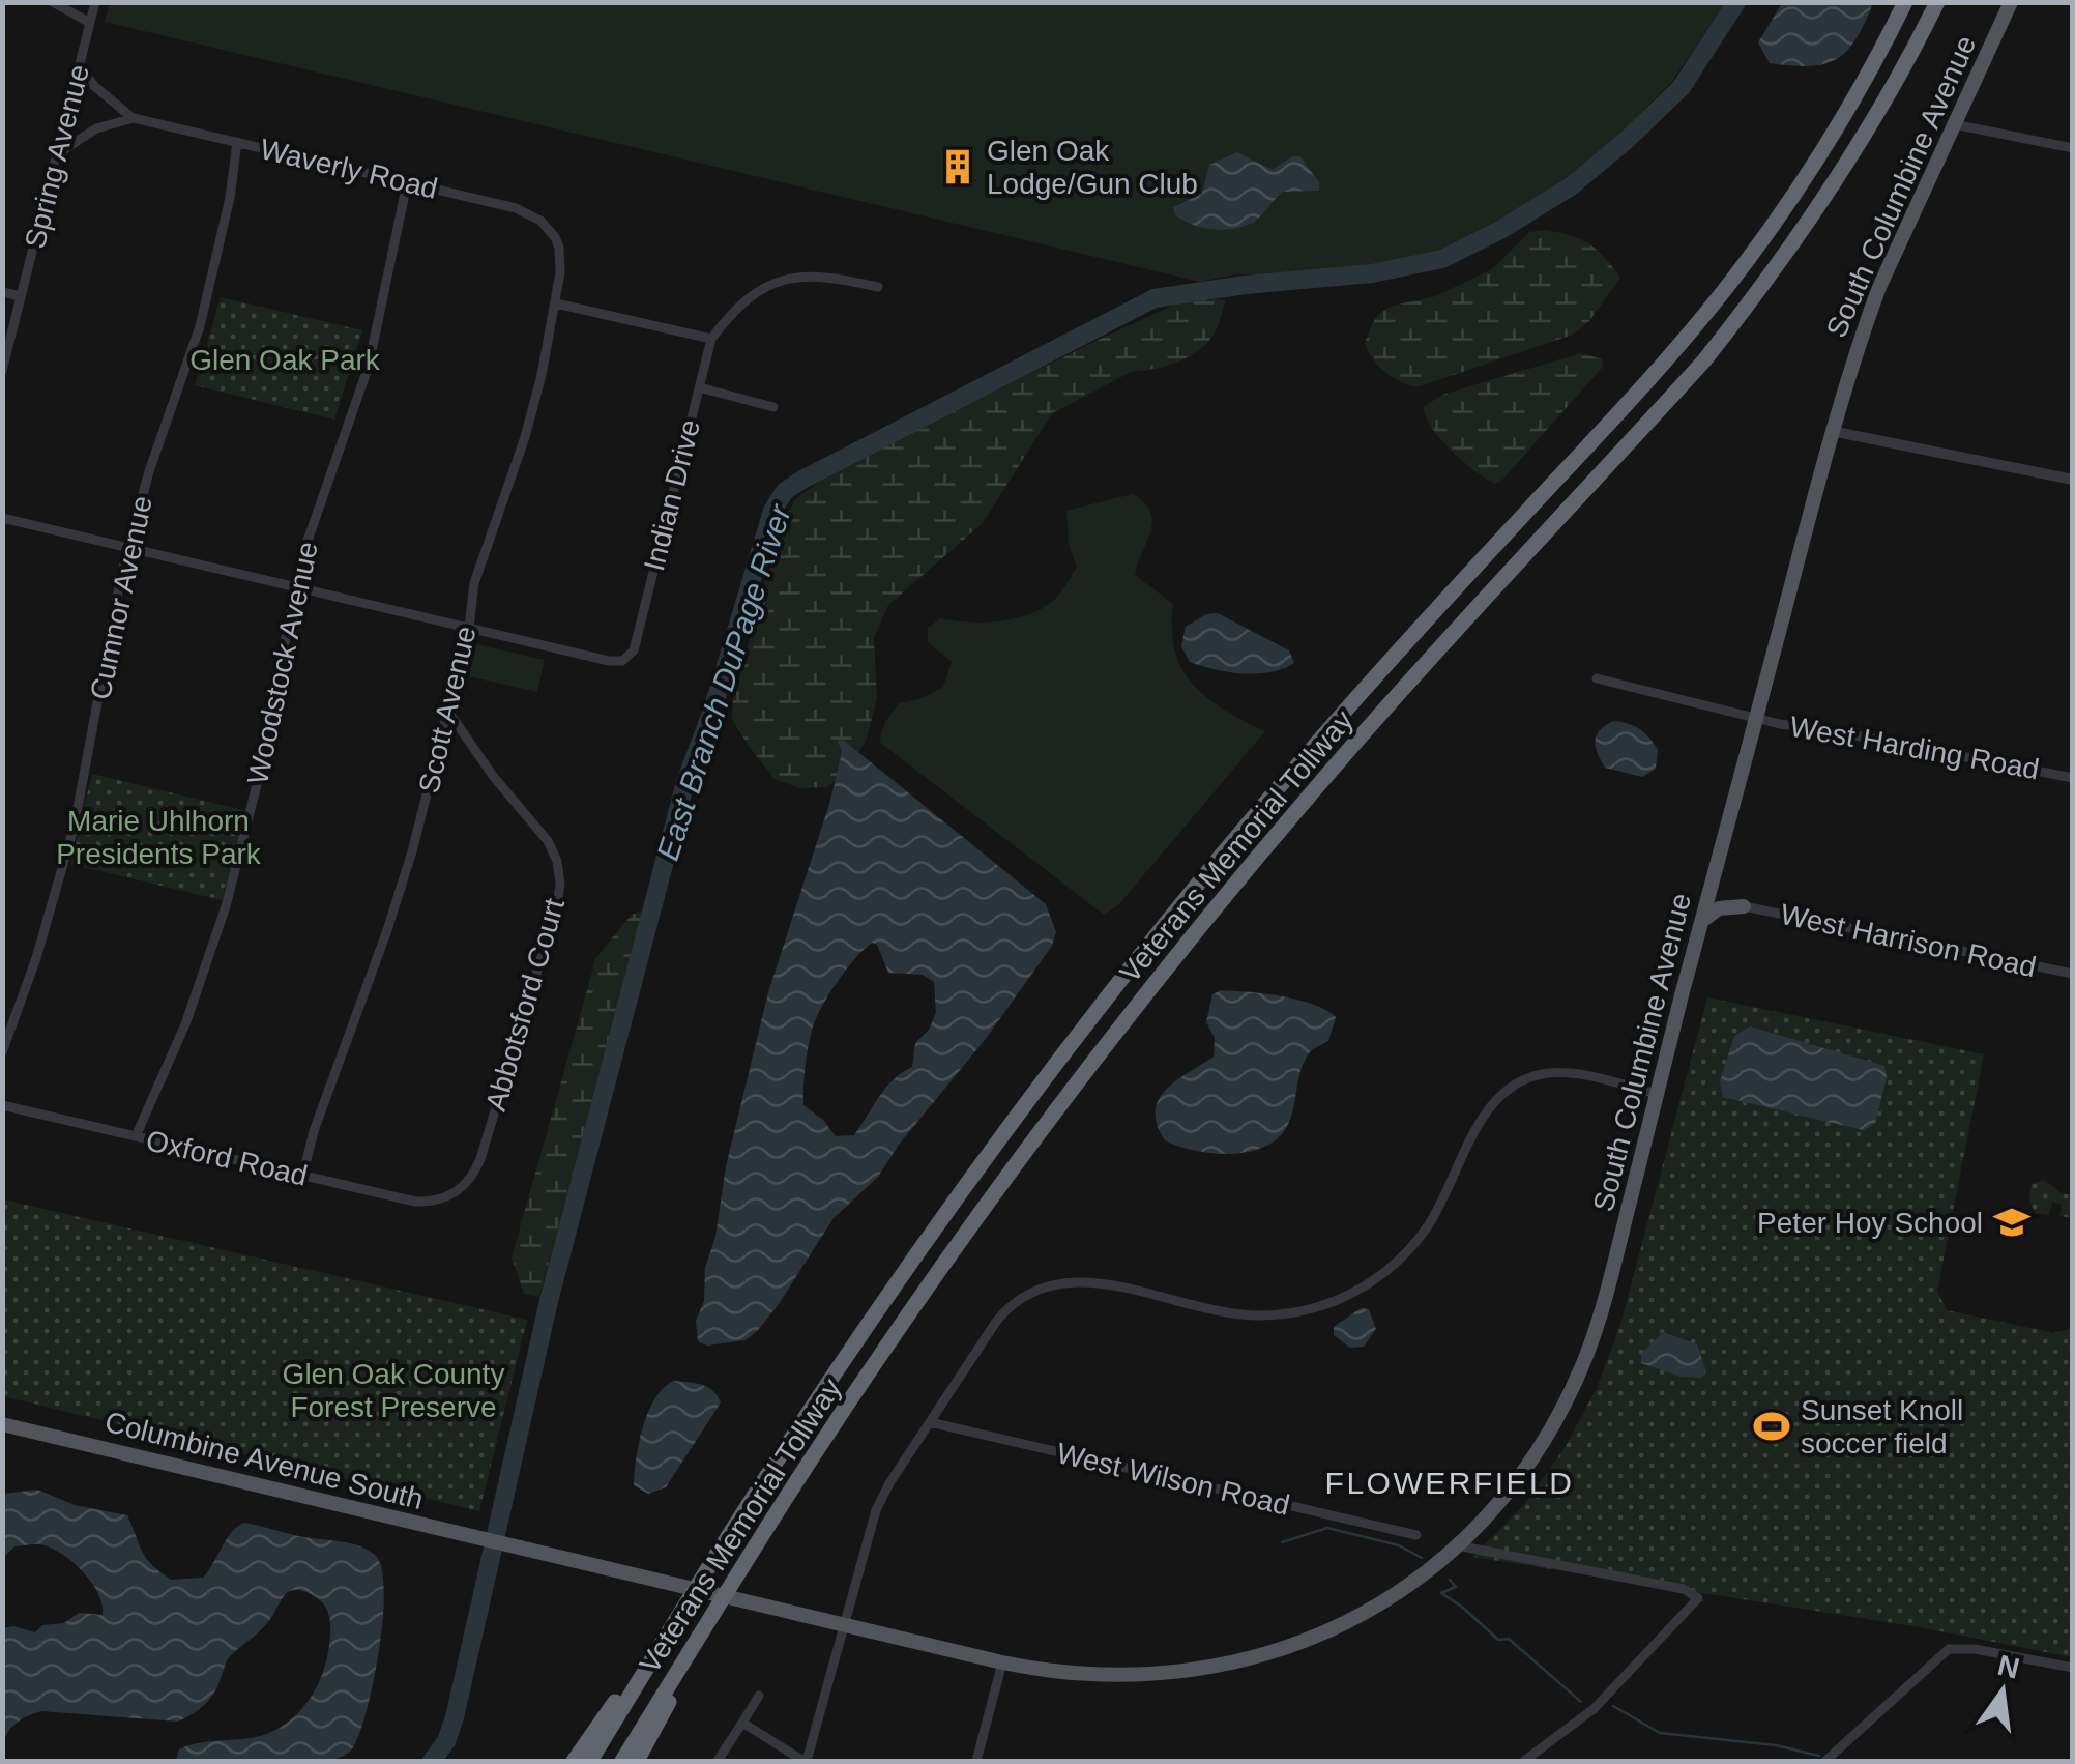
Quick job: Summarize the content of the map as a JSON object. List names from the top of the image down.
{
  "streets": {
    "highway": ["Veterans Memorial Tollway"],
    "main road": ["South Columbine Avenue", "Columbine Avenue South"],
    "street": [
      "Spring Avenue",
      "Waverly Road",
      "Indian Drive",
      "Cumnor Avenue",
      "Woodstock Avenue",
      "Scott Avenue",
      "West Harding Road",
      "West Harrison Road",
      "Abbotsford Court",
      "Oxford Road",
      "West Wilson Road"
    ]
  },
  "crossings": [
    ["Spring Avenue", "Waverly Road"],
    ["Waverly Road", "Cumnor Avenue"],
    ["Waverly Road", "Woodstock Avenue"],
    ["Waverly Road", "Scott Avenue"],
    ["South Columbine Avenue", "West Harding Road"],
    ["South Columbine Avenue", "Columbine Avenue South"],
    ["Indian Drive", "Scott Avenue"],
    ["Woodstock Avenue", "Oxford Road"],
    ["Scott Avenue", "Abbotsford Court"],
    ["Scott Avenue", "Oxford Road"],
    ["Abbotsford Court", "Oxford Road"]
  ],
  "districts": ["FLOWERFIELD"],
  "water": ["East Branch DuPage River"],
  "parks": ["Glen Oak Park", "Marie Uhlhorn Presidents Park", "Glen Oak County Forest Preserve"],
  "places": {
    "building": ["Glen Oak Lodge/Gun Club"],
    "school or university": ["Peter Hoy School"],
    "sports": ["Sunset Knoll soccer field"]
  },
  "north": "top"
}
